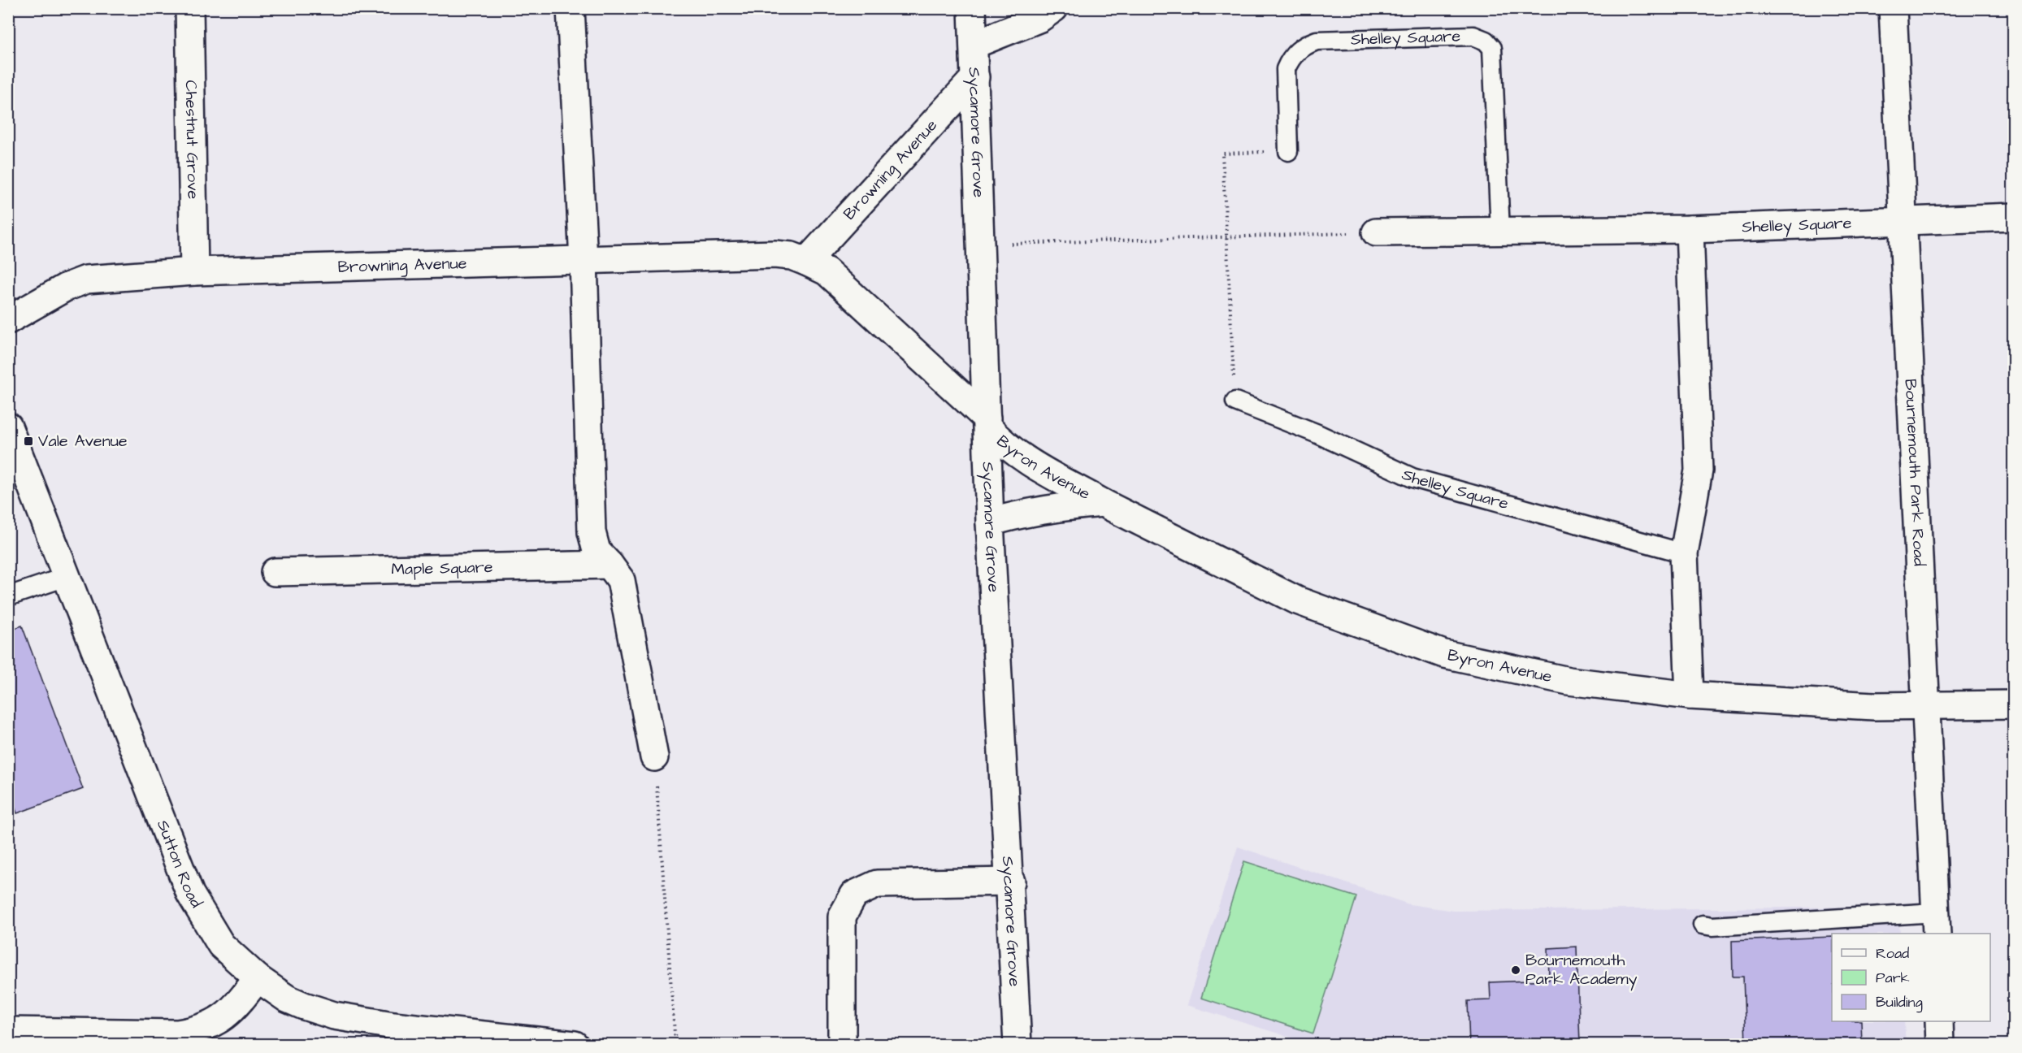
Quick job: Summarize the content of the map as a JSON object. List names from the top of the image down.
{
  "streets": {
    "street": [
      "Shelley Square",
      "Sycamore Grove",
      "Chestnut Grove",
      "Browning Avenue",
      "Byron Avenue",
      "Bournemouth Park Road",
      "Maple Square",
      "Sutton Road"
    ]
  },
  "crossings": [
    ["Shelley Square", "Bournemouth Park Road"],
    ["Sycamore Grove", "Browning Avenue"],
    ["Sycamore Grove", "Byron Avenue"],
    ["Chestnut Grove", "Browning Avenue"],
    ["Browning Avenue", "Byron Avenue"],
    ["Byron Avenue", "Bournemouth Park Road"]
  ],
  "places": {
    "transit": ["Vale Avenue"],
    "other": ["Bournemouth Park Academy"]
  },
  "legend": ["Road", "Park", "Building"]
}
